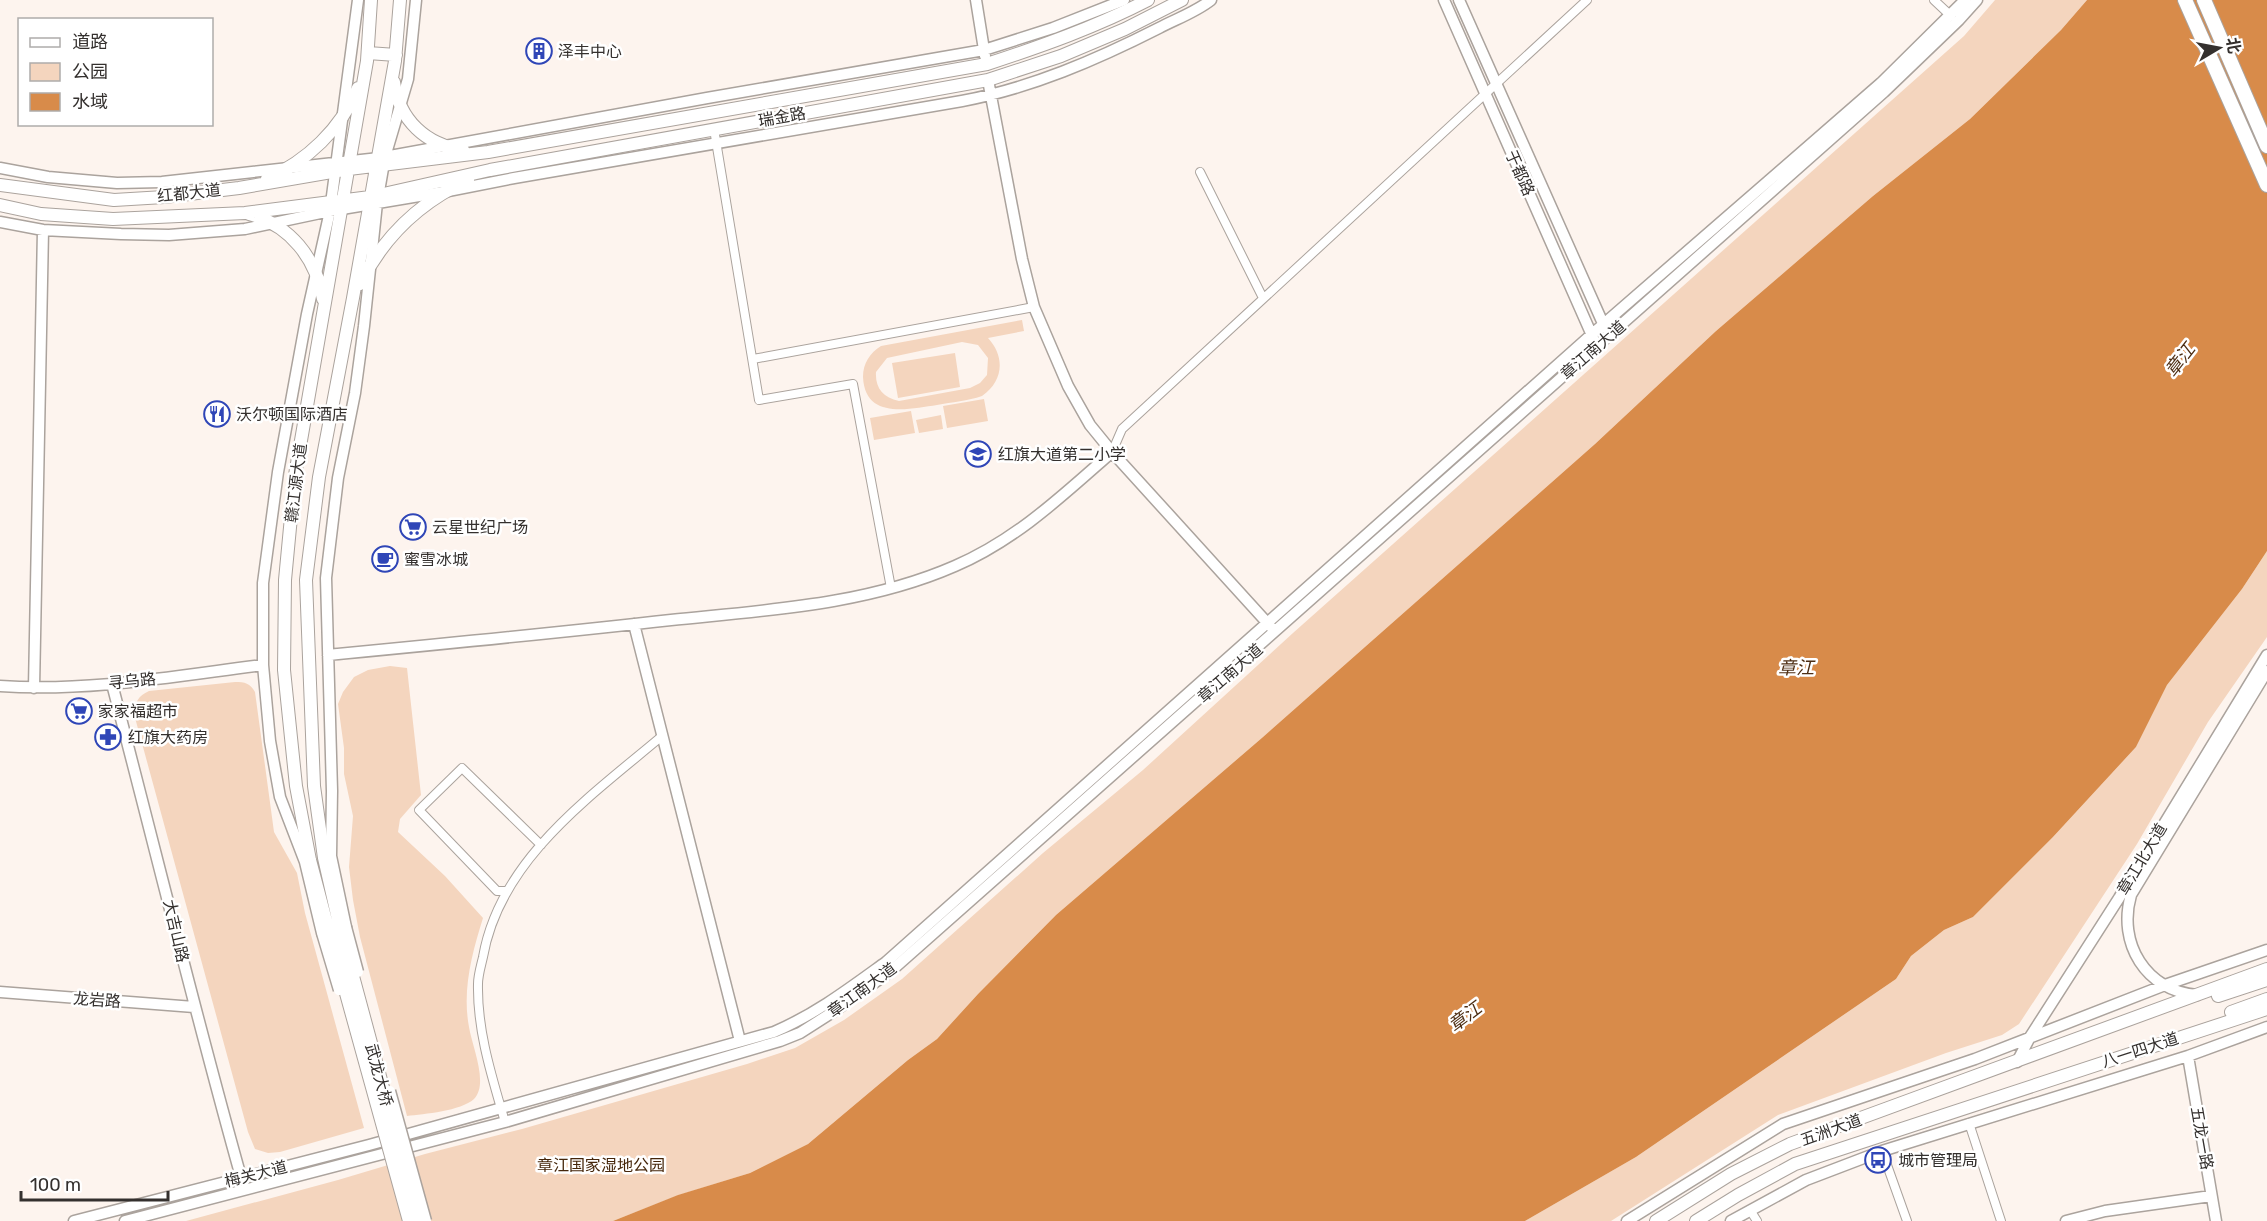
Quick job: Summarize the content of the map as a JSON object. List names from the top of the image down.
{
  "streets": {
    "main road": [
      "瑞金路",
      "红都大道",
      "赣江源大道",
      "八一四大道",
      "武龙大桥",
      "五洲大道"
    ],
    "street": [
      "于都路",
      "章江南大道",
      "寻乌路",
      "章江北大道",
      "大吉山路",
      "龙岩路",
      "五龙一路",
      "梅关大道"
    ]
  },
  "crossings": [
    ["瑞金路", "红都大道"],
    ["瑞金路", "赣江源大道"],
    ["于都路", "章江南大道"],
    ["红都大道", "赣江源大道"],
    ["章江南大道", "梅关大道"],
    ["赣江源大道", "武龙大桥"],
    ["寻乌路", "大吉山路"],
    ["章江北大道", "八一四大道"],
    ["章江北大道", "五洲大道"],
    ["大吉山路", "龙岩路"],
    ["大吉山路", "梅关大道"],
    ["八一四大道", "五洲大道"]
  ],
  "water": ["章江"],
  "parks": ["章江国家湿地公园"],
  "places": {
    "building": ["泽丰中心"],
    "restaurant": ["沃尔顿国际酒店"],
    "school or university": ["红旗大道第二小学"],
    "supermarket": ["云星世纪广场", "家家福超市"],
    "cafe": ["蜜雪冰城"],
    "pharmacy": ["红旗大药房"],
    "bus stop": ["城市管理局"]
  },
  "legend": ["道路", "公园", "水域"],
  "scale_bar": "100 m",
  "north": "right"
}
